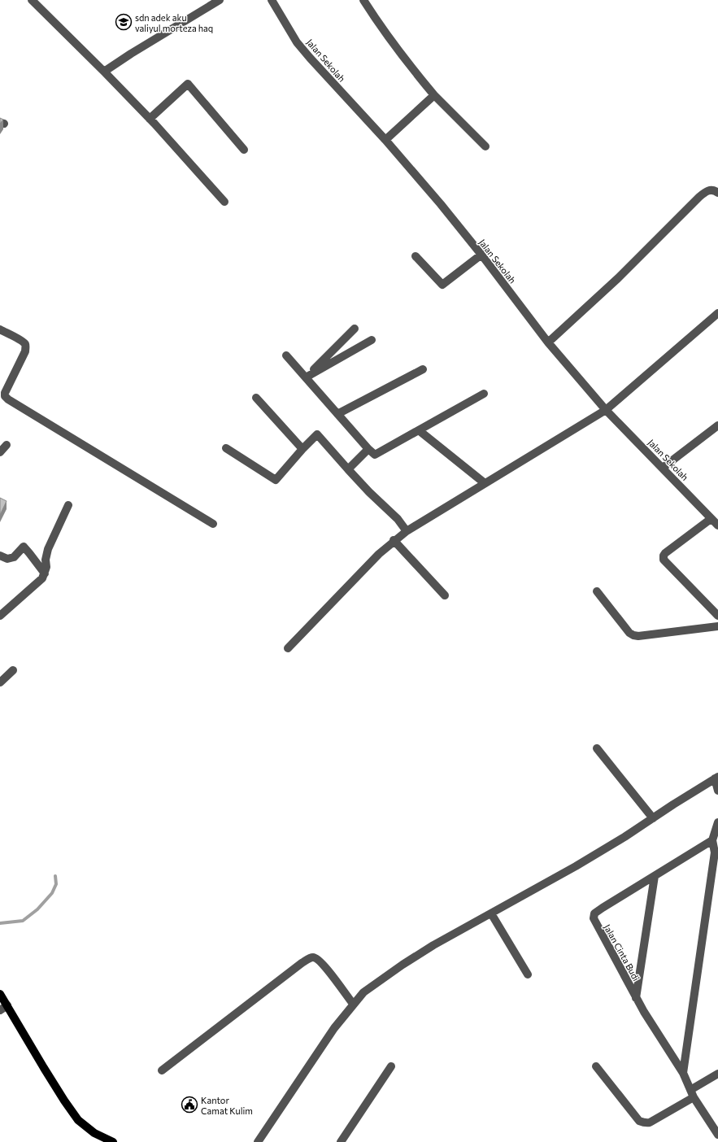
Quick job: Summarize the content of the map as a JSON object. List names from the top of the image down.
{
  "streets": {
    "street": ["Jalan Sekolah", "Jalan Cinta Budi"]
  },
  "places": {
    "school or university": ["sdn adek aku valiyul morteza haq"],
    "public building": ["Kantor Camat Kulim"]
  }
}
